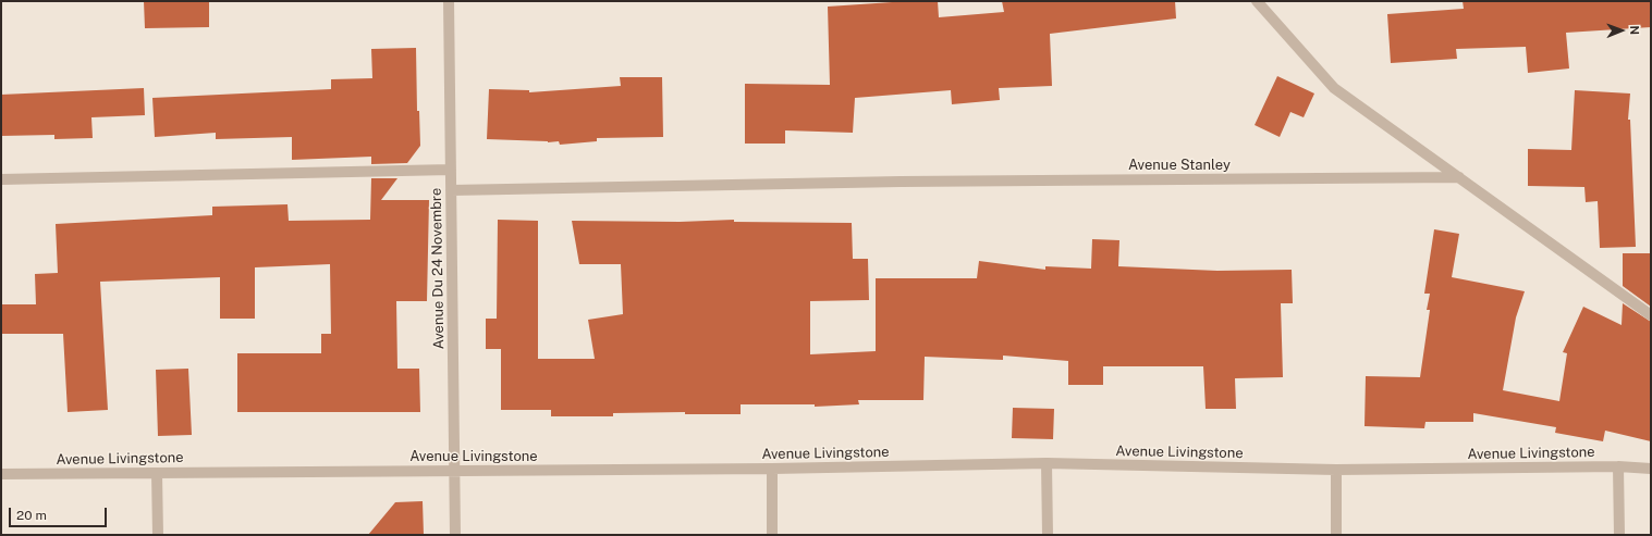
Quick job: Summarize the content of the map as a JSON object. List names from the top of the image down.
{
  "streets": {
    "street": ["Avenue Stanley", "Avenue Du 24 Novembre", "Avenue Livingstone"]
  },
  "crossings": [
    ["Avenue Stanley", "Avenue Du 24 Novembre"],
    ["Avenue Du 24 Novembre", "Avenue Livingstone"]
  ],
  "scale_bar": "20 m",
  "north": "right"
}
